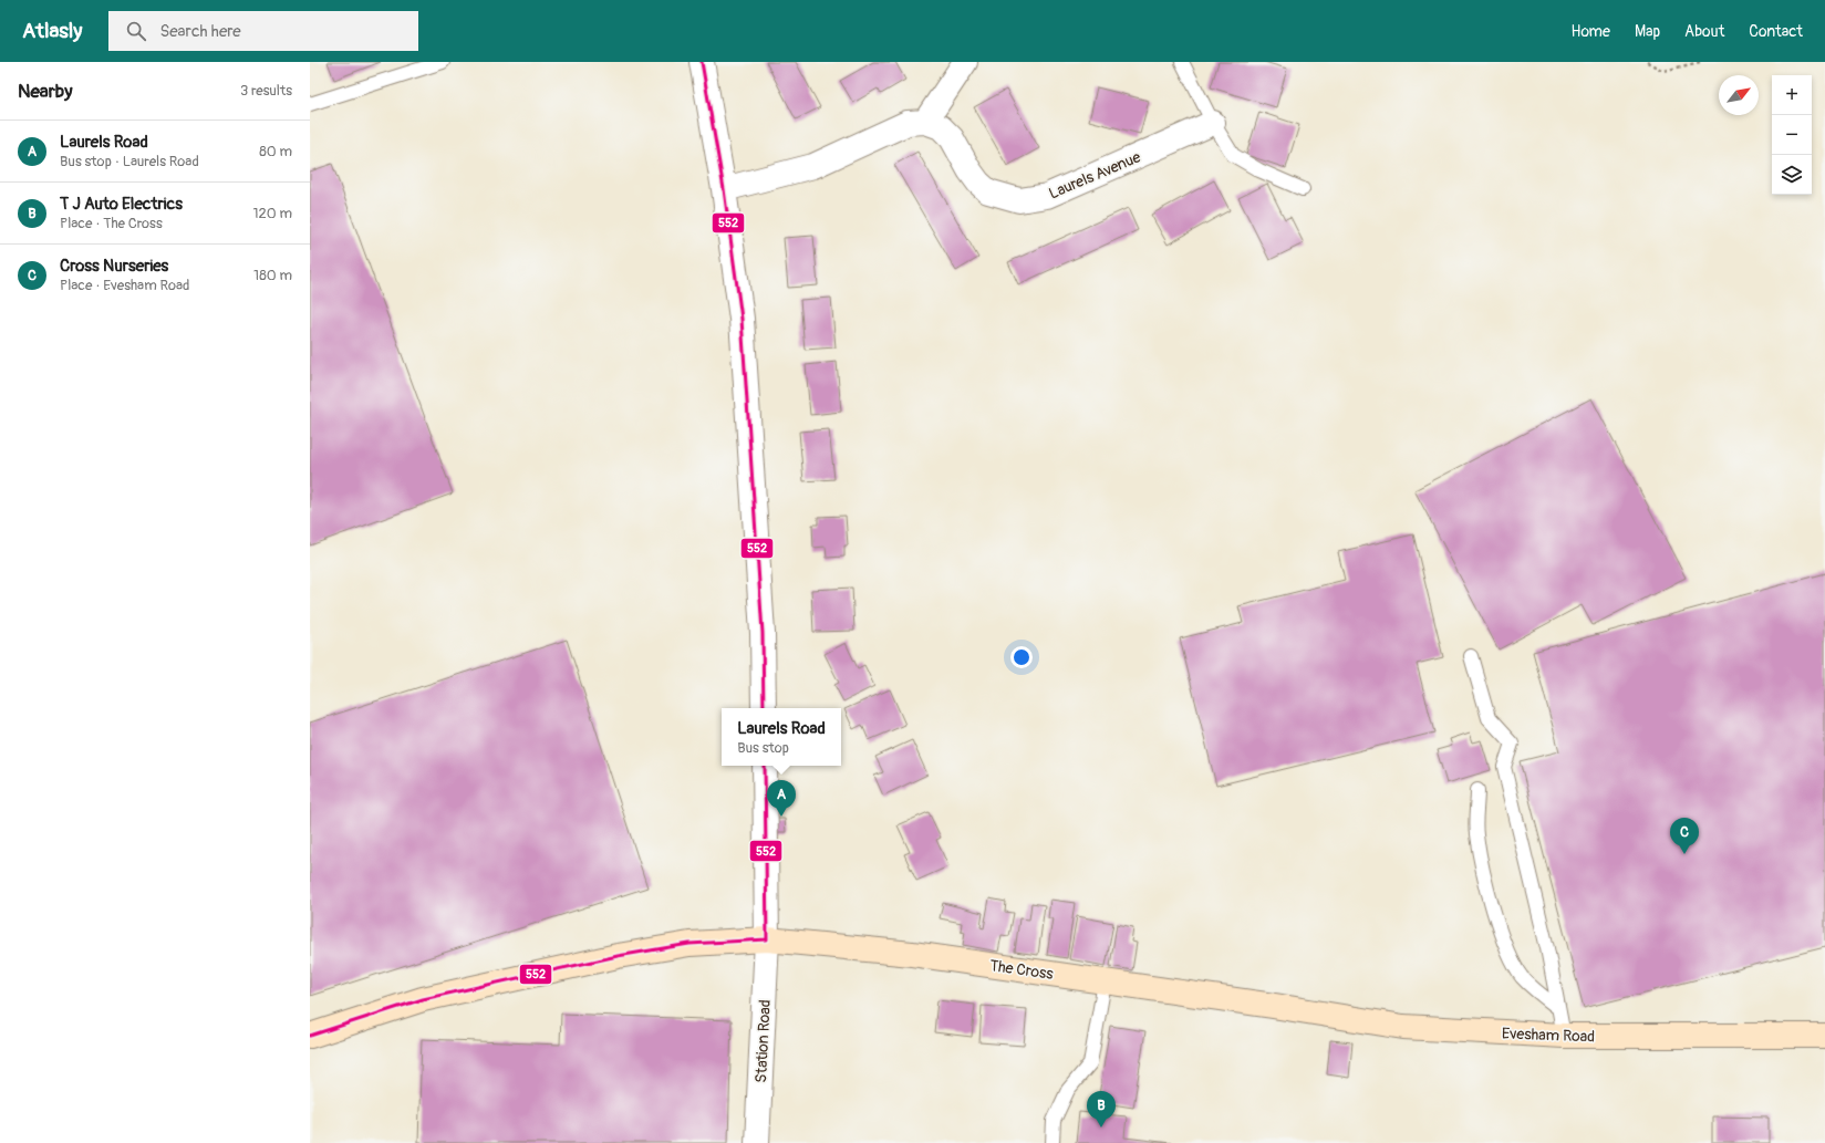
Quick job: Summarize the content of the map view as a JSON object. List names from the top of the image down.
{
  "streets": {
    "main road": ["The Cross", "Evesham Road"],
    "street": ["Laurels Avenue", "Station Road"]
  },
  "crossings": [
    ["The Cross", "Evesham Road"],
    ["The Cross", "Station Road"]
  ],
  "lines": ["transit line 552"],
  "north": "top right",
  "page": {
    "header": "Atlasly",
    "search": "Search here",
    "nav": [
      "Home",
      "Map",
      "About",
      "Contact"
    ],
    "heading": ["Nearby", "3 results"],
    "map_buttons": ["+", "−"],
    "list": [
      {
        "mark": "A",
        "name": "Laurels Road",
        "note": "Bus stop · Laurels Road",
        "value": "80 m"
      },
      {
        "mark": "B",
        "name": "T J Auto Electrics",
        "note": "Place · The Cross",
        "value": "120 m"
      },
      {
        "mark": "C",
        "name": "Cross Nurseries",
        "note": "Place · Evesham Road",
        "value": "180 m"
      }
    ],
    "popup": ["Laurels Road", "Bus stop"],
    "pins": ["A", "C", "B"]
  }
}
